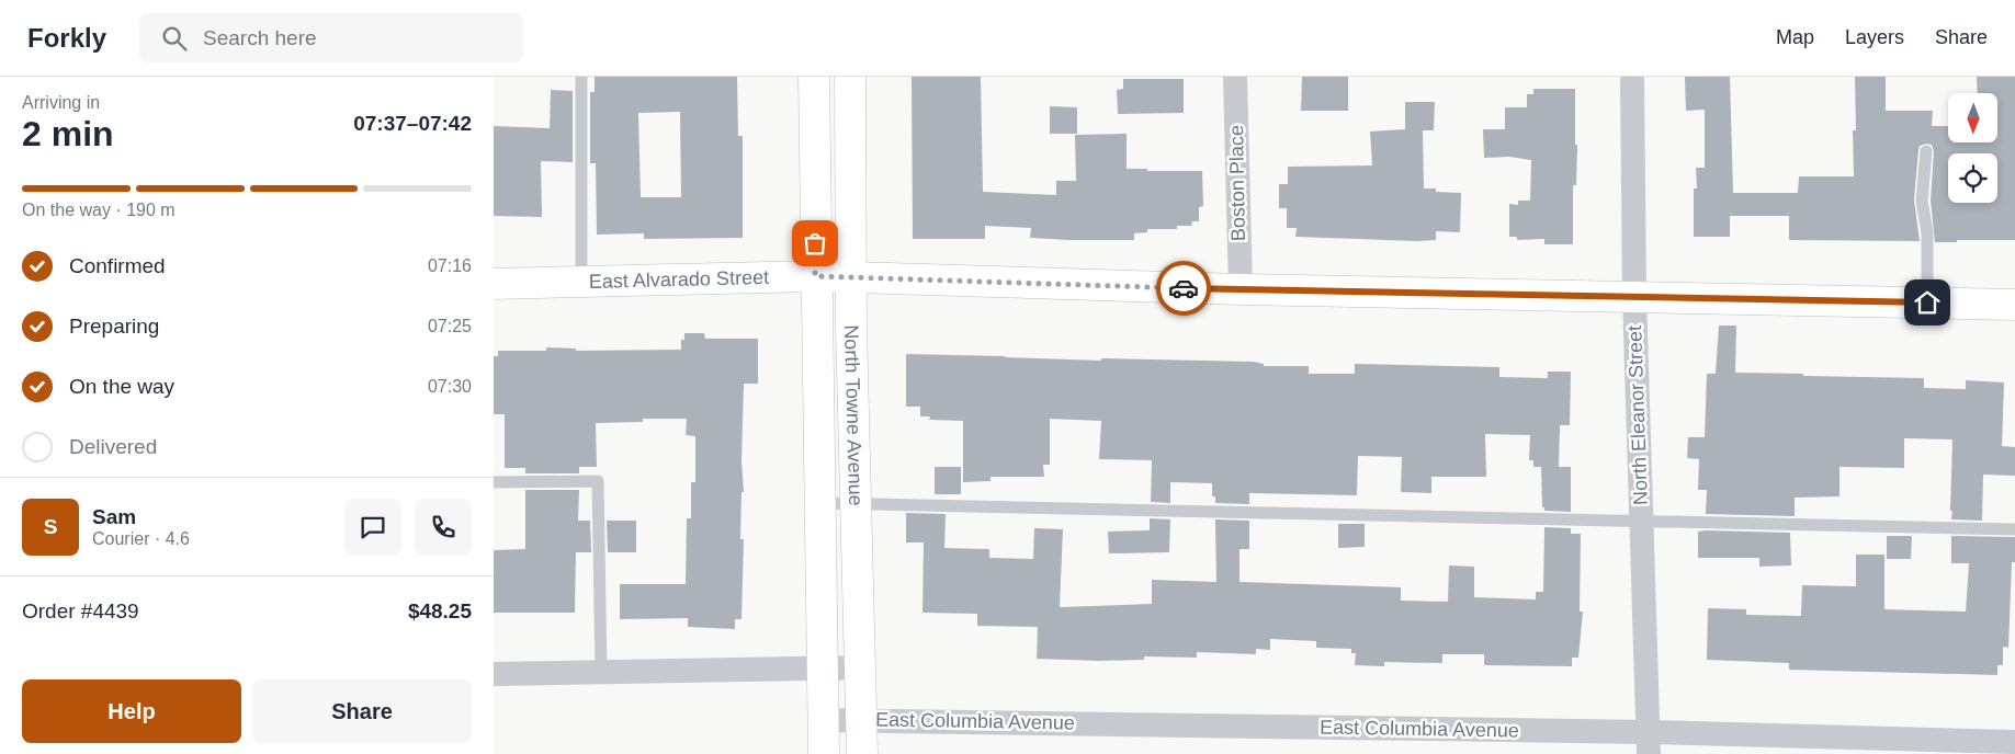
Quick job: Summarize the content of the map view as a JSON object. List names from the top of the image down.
{
  "streets": {
    "street": [
      "Boston Place",
      "East Alvarado Street",
      "North Towne Avenue",
      "North Eleanor Street",
      "East Columbia Avenue"
    ]
  },
  "crossings": [
    ["Boston Place", "East Alvarado Street"],
    ["East Alvarado Street", "North Towne Avenue"],
    ["East Alvarado Street", "North Eleanor Street"],
    ["North Towne Avenue", "East Columbia Avenue"],
    ["North Eleanor Street", "East Columbia Avenue"]
  ],
  "north": "bottom",
  "page": {
    "header": "Forkly",
    "search": "Search here",
    "nav": ["Map", "Layers", "Share"],
    "heading": ["2 min", "Arriving in", "07:37–07:42"],
    "panel": [
      "Sam",
      "Courier · 4.6",
      "Order #4439",
      "$48.25"
    ],
    "bar": "On the way · 190 m",
    "list": [
      ["Confirmed", "07:16"],
      ["Preparing", "07:25"],
      ["On the way", "07:30"],
      "Delivered"
    ],
    "round": "S",
    "buttons": ["Help", "Share"]
  }
}
